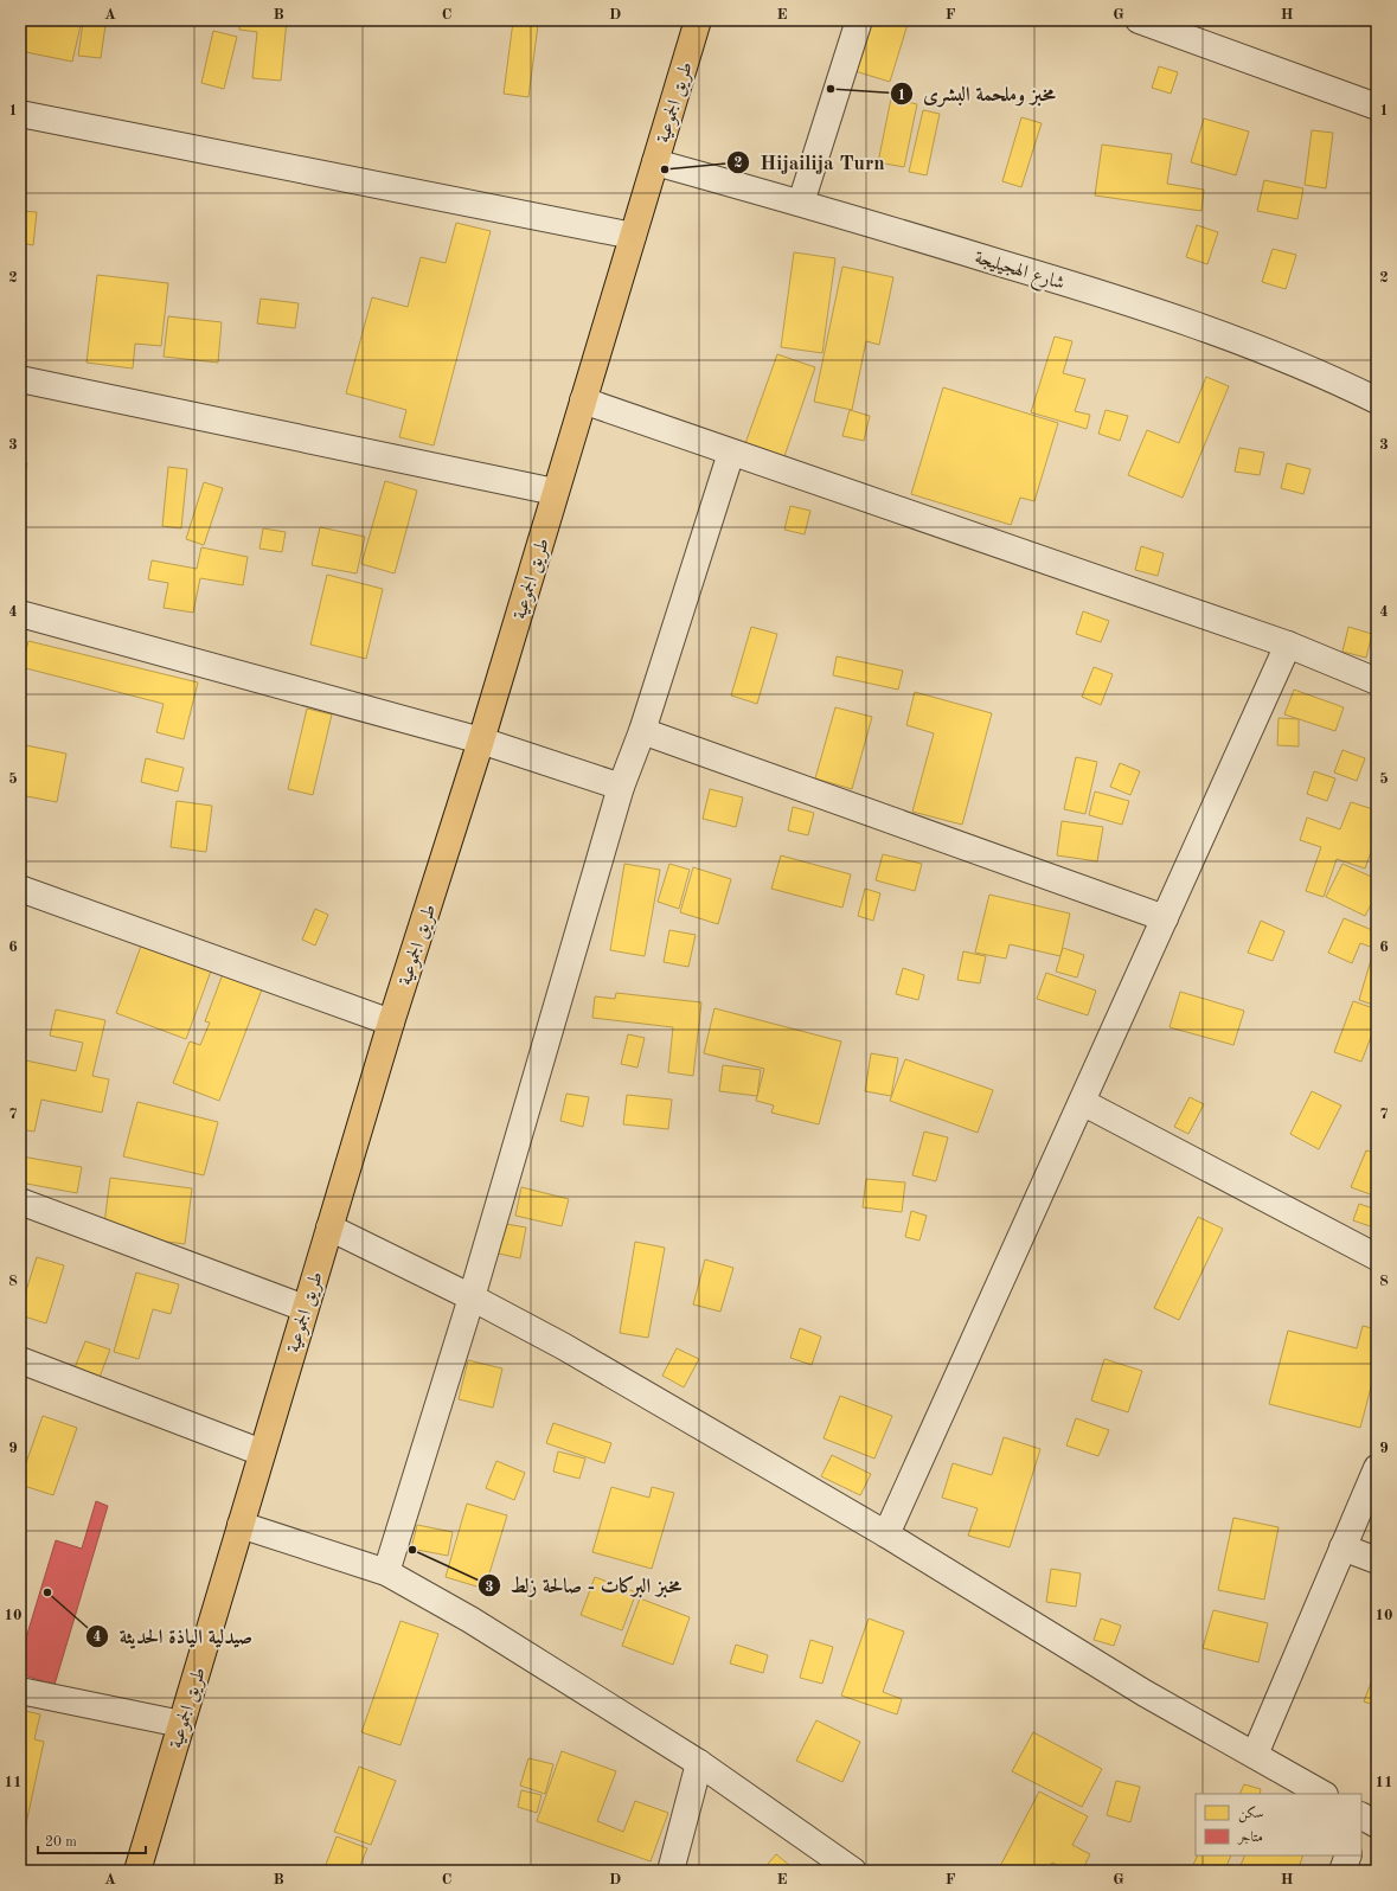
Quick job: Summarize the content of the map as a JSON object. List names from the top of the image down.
{
  "streets": {
    "main road": ["طريق الجموعية"],
    "street": ["شارع الهجيليجة"]
  },
  "crossings": [
    ["طريق الجموعية", "شارع الهجيليجة"]
  ],
  "places": [
    "مخبز وملحمة البشرى",
    "Hijailija Turn",
    "مخبز البركات - صالحة زلط",
    "صيدلية الياذة الحديثة"
  ],
  "legend": ["سكن", "متاجر"],
  "scale_bar": "20 m",
  "grid": {
    "columns": [
      "A",
      "B",
      "C",
      "D",
      "E",
      "F",
      "G",
      "H"
    ],
    "rows": [
      "1",
      "2",
      "3",
      "4",
      "5",
      "6",
      "7",
      "8",
      "9",
      "10",
      "11"
    ]
  }
}
